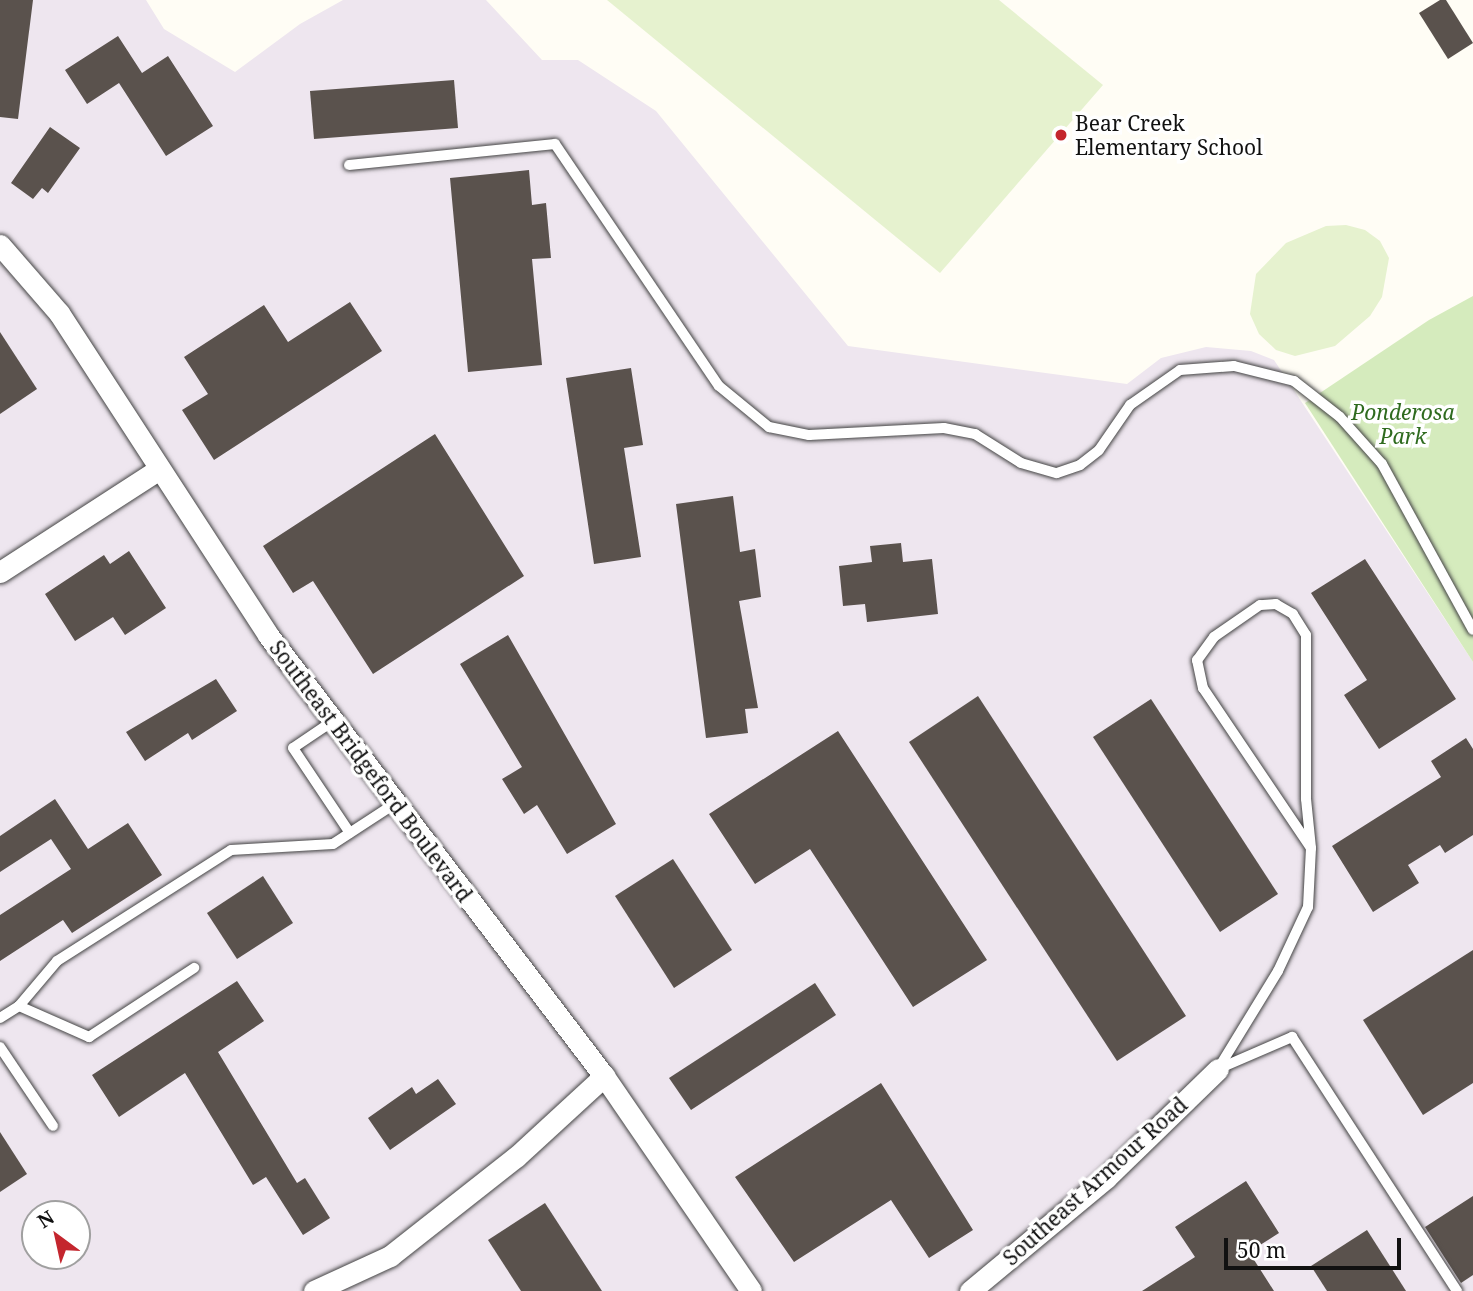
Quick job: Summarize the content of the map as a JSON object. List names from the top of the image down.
{
  "streets": {
    "street": ["Southeast Bridgeford Boulevard", "Southeast Armour Road"]
  },
  "parks": ["Ponderosa Park"],
  "places": ["Bear Creek Elementary School"],
  "scale_bar": "50 m",
  "north": "top left"
}
